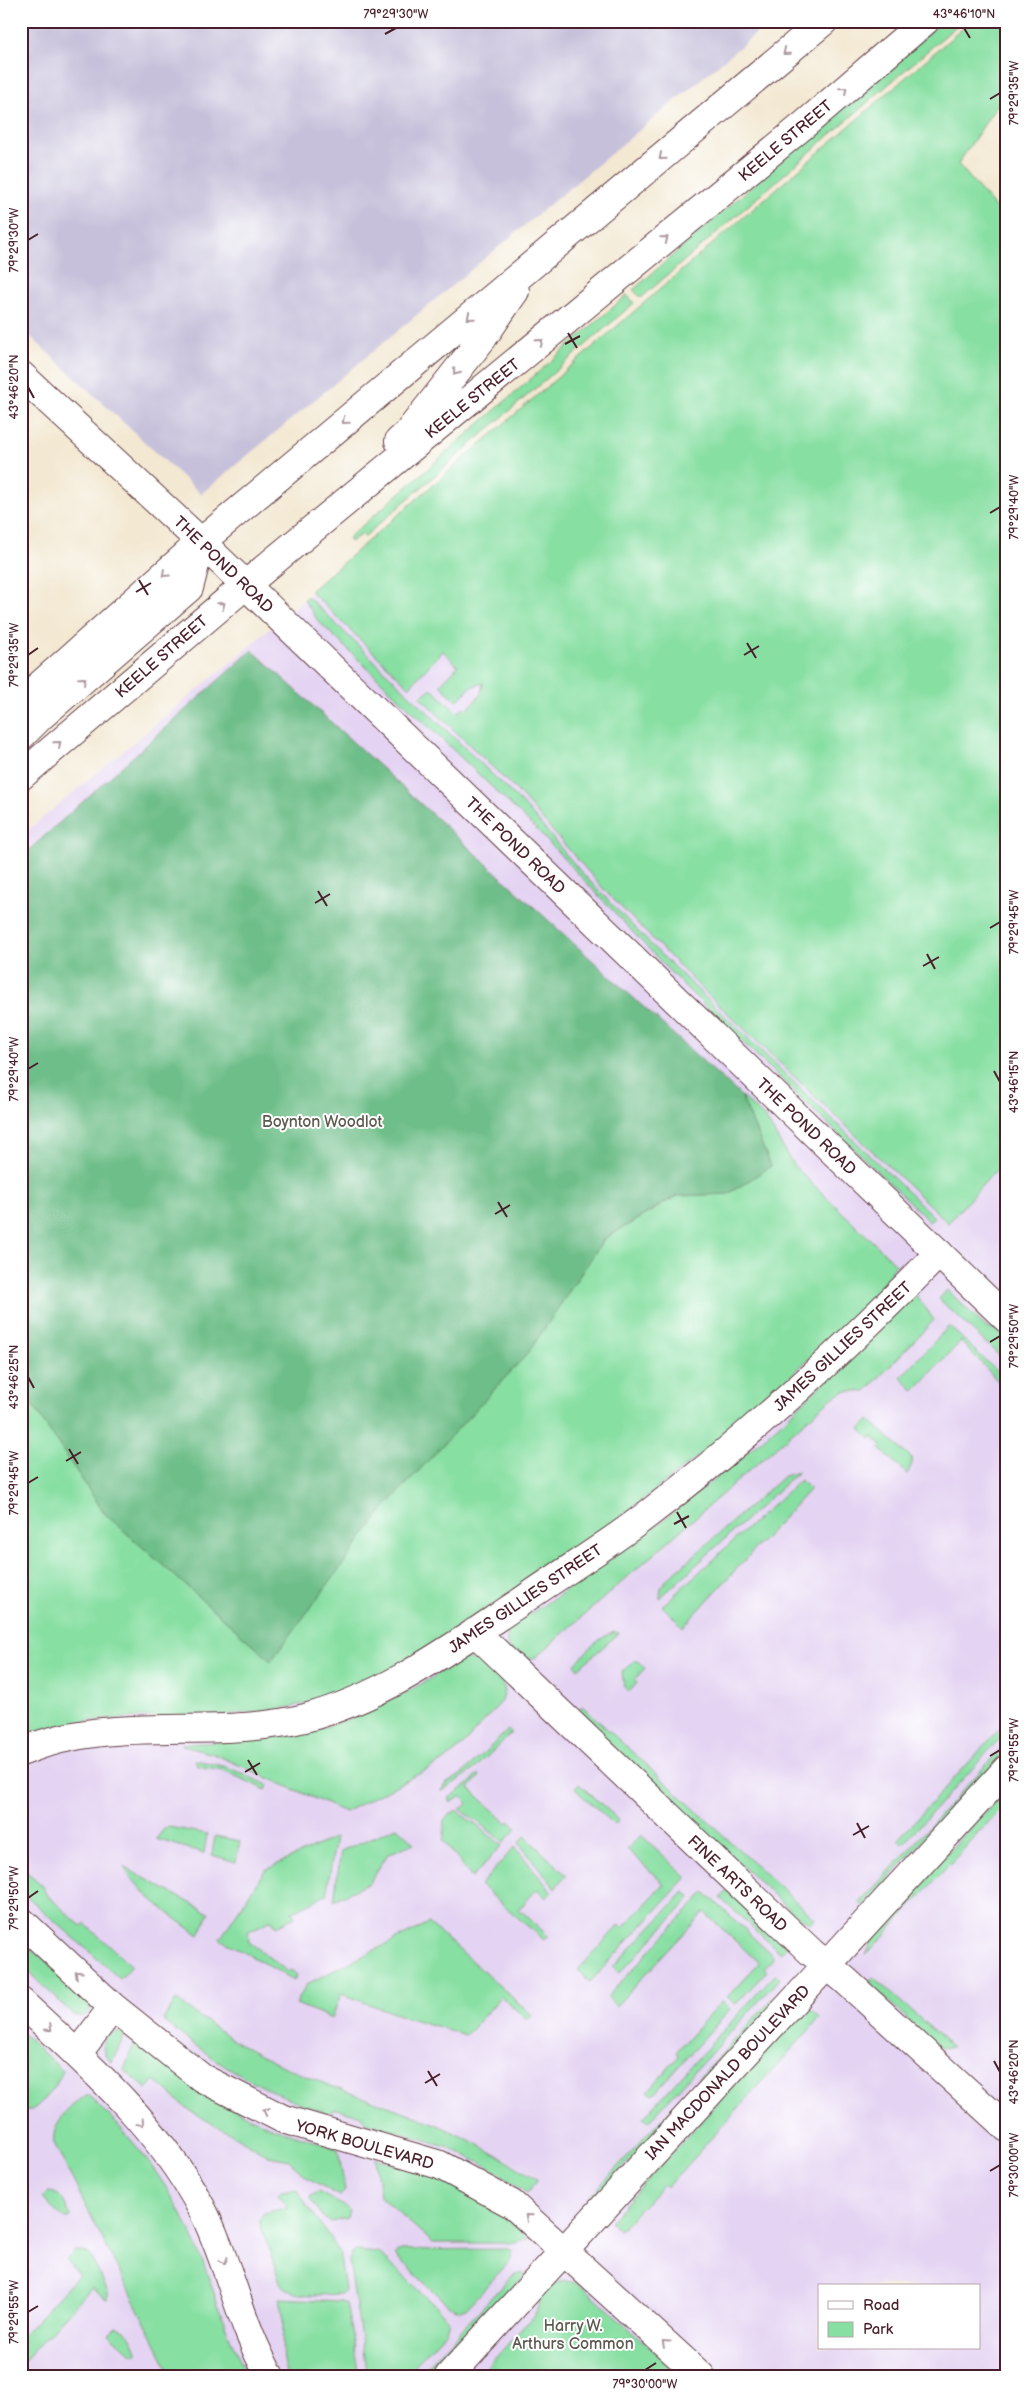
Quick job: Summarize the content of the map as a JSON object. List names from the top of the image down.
{
  "streets": {
    "street": [
      "KEELE STREET",
      "THE POND ROAD",
      "JAMES GILLIES STREET",
      "FINE ARTS ROAD",
      "IAN MACDONALD BOULEVARD",
      "YORK BOULEVARD"
    ]
  },
  "crossings": [
    ["KEELE STREET", "THE POND ROAD"],
    ["THE POND ROAD", "JAMES GILLIES STREET"],
    ["JAMES GILLIES STREET", "FINE ARTS ROAD"],
    ["FINE ARTS ROAD", "IAN MACDONALD BOULEVARD"],
    ["IAN MACDONALD BOULEVARD", "YORK BOULEVARD"]
  ],
  "one_way": ["YORK BOULEVARD"],
  "parks": ["Boynton Woodlot", "Harry W. Arthurs Common"],
  "legend": ["Road", "Park"],
  "coordinates": [
    "79°29'30\"W",
    "43°46'10\"N",
    "79°29'35\"W",
    "43°46'20\"N",
    "79°29'40\"W",
    "79°29'45\"W",
    "43°46'15\"N",
    "79°29'50\"W",
    "43°46'25\"N",
    "79°29'55\"W",
    "79°30'00\"W"
  ]
}
